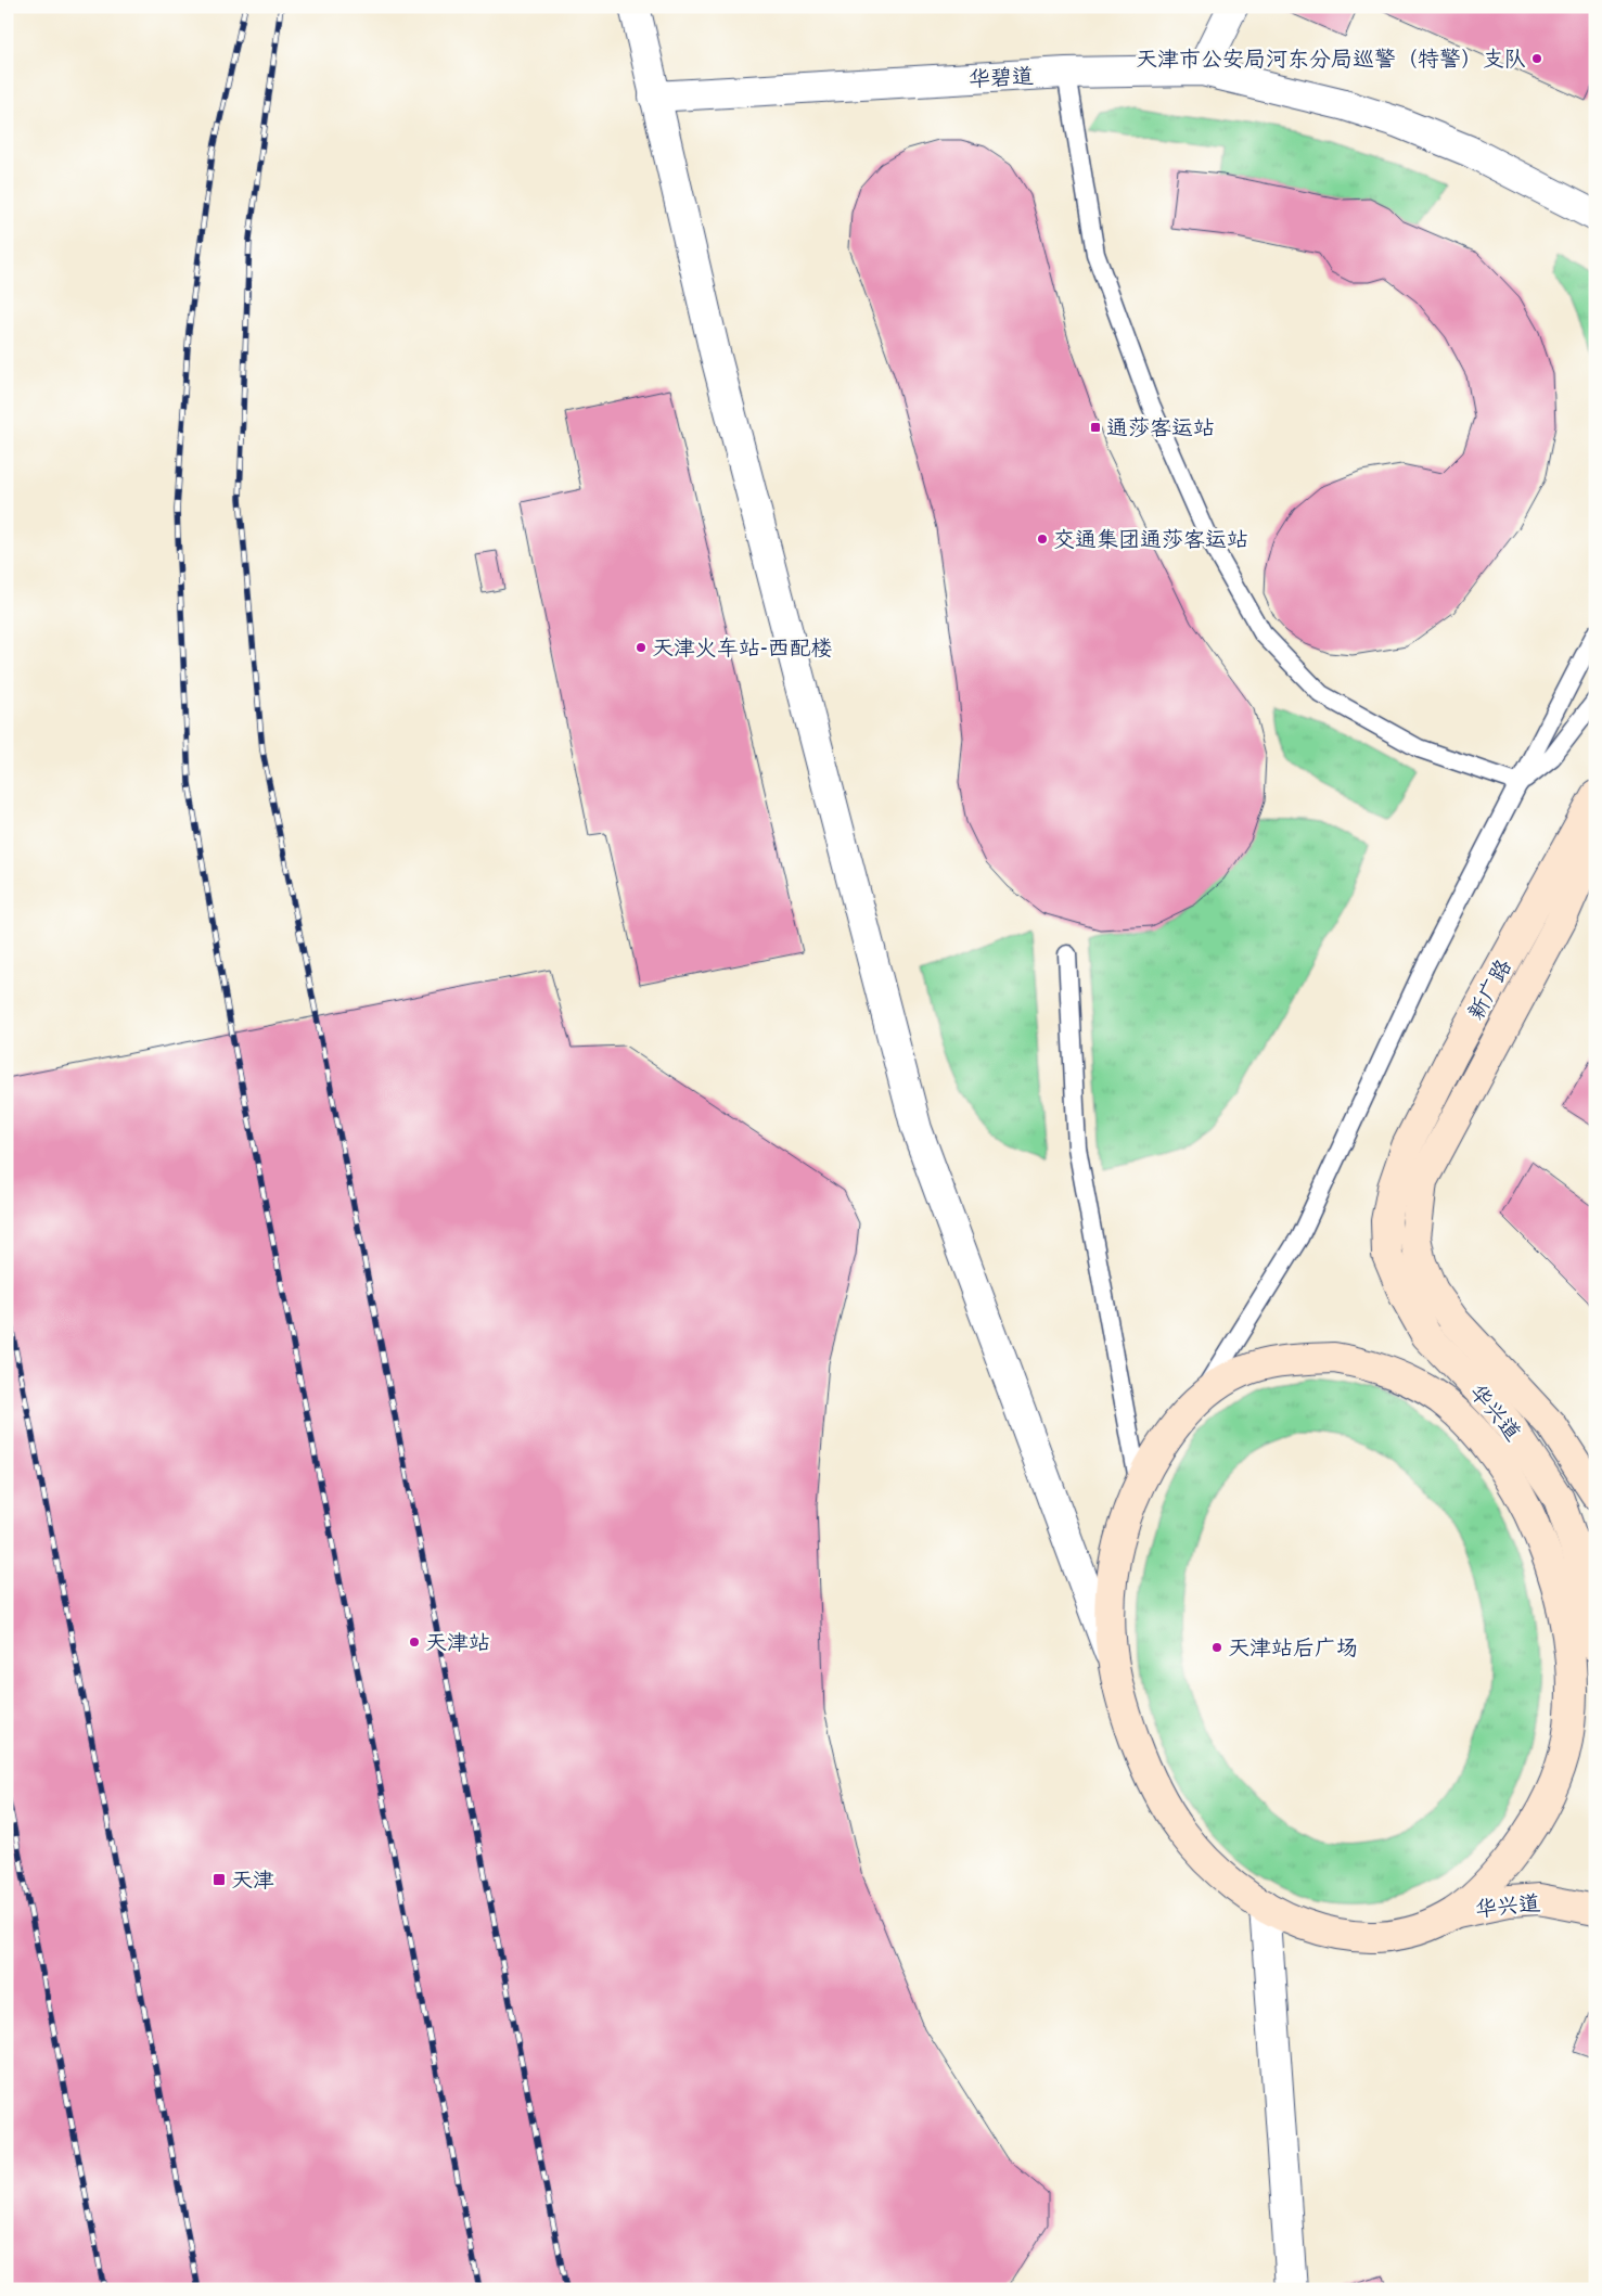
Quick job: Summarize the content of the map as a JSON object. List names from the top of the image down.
{
  "streets": {
    "main road": ["新广路", "华兴道"],
    "street": ["华碧道"]
  },
  "crossings": [
    ["新广路", "华兴道"]
  ],
  "places": {
    "other": [
      "天津市公安局河东分局巡警（特警）支队",
      "交通集团通莎客运站",
      "天津火车站-西配楼",
      "天津站",
      "天津站后广场"
    ],
    "transit": ["通莎客运站", "天津"]
  }
}
